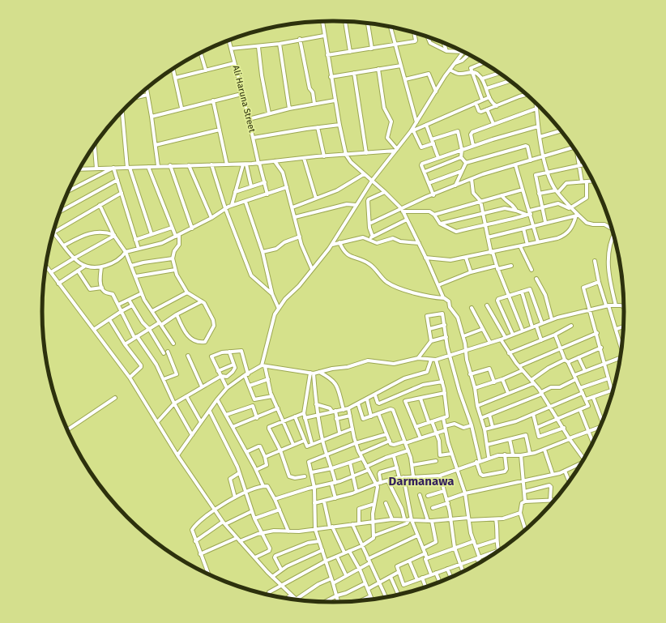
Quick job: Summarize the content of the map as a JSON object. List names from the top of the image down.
{
  "streets": {
    "street": ["Ali Haruna Street"]
  },
  "districts": ["Darmanawa"]
}
